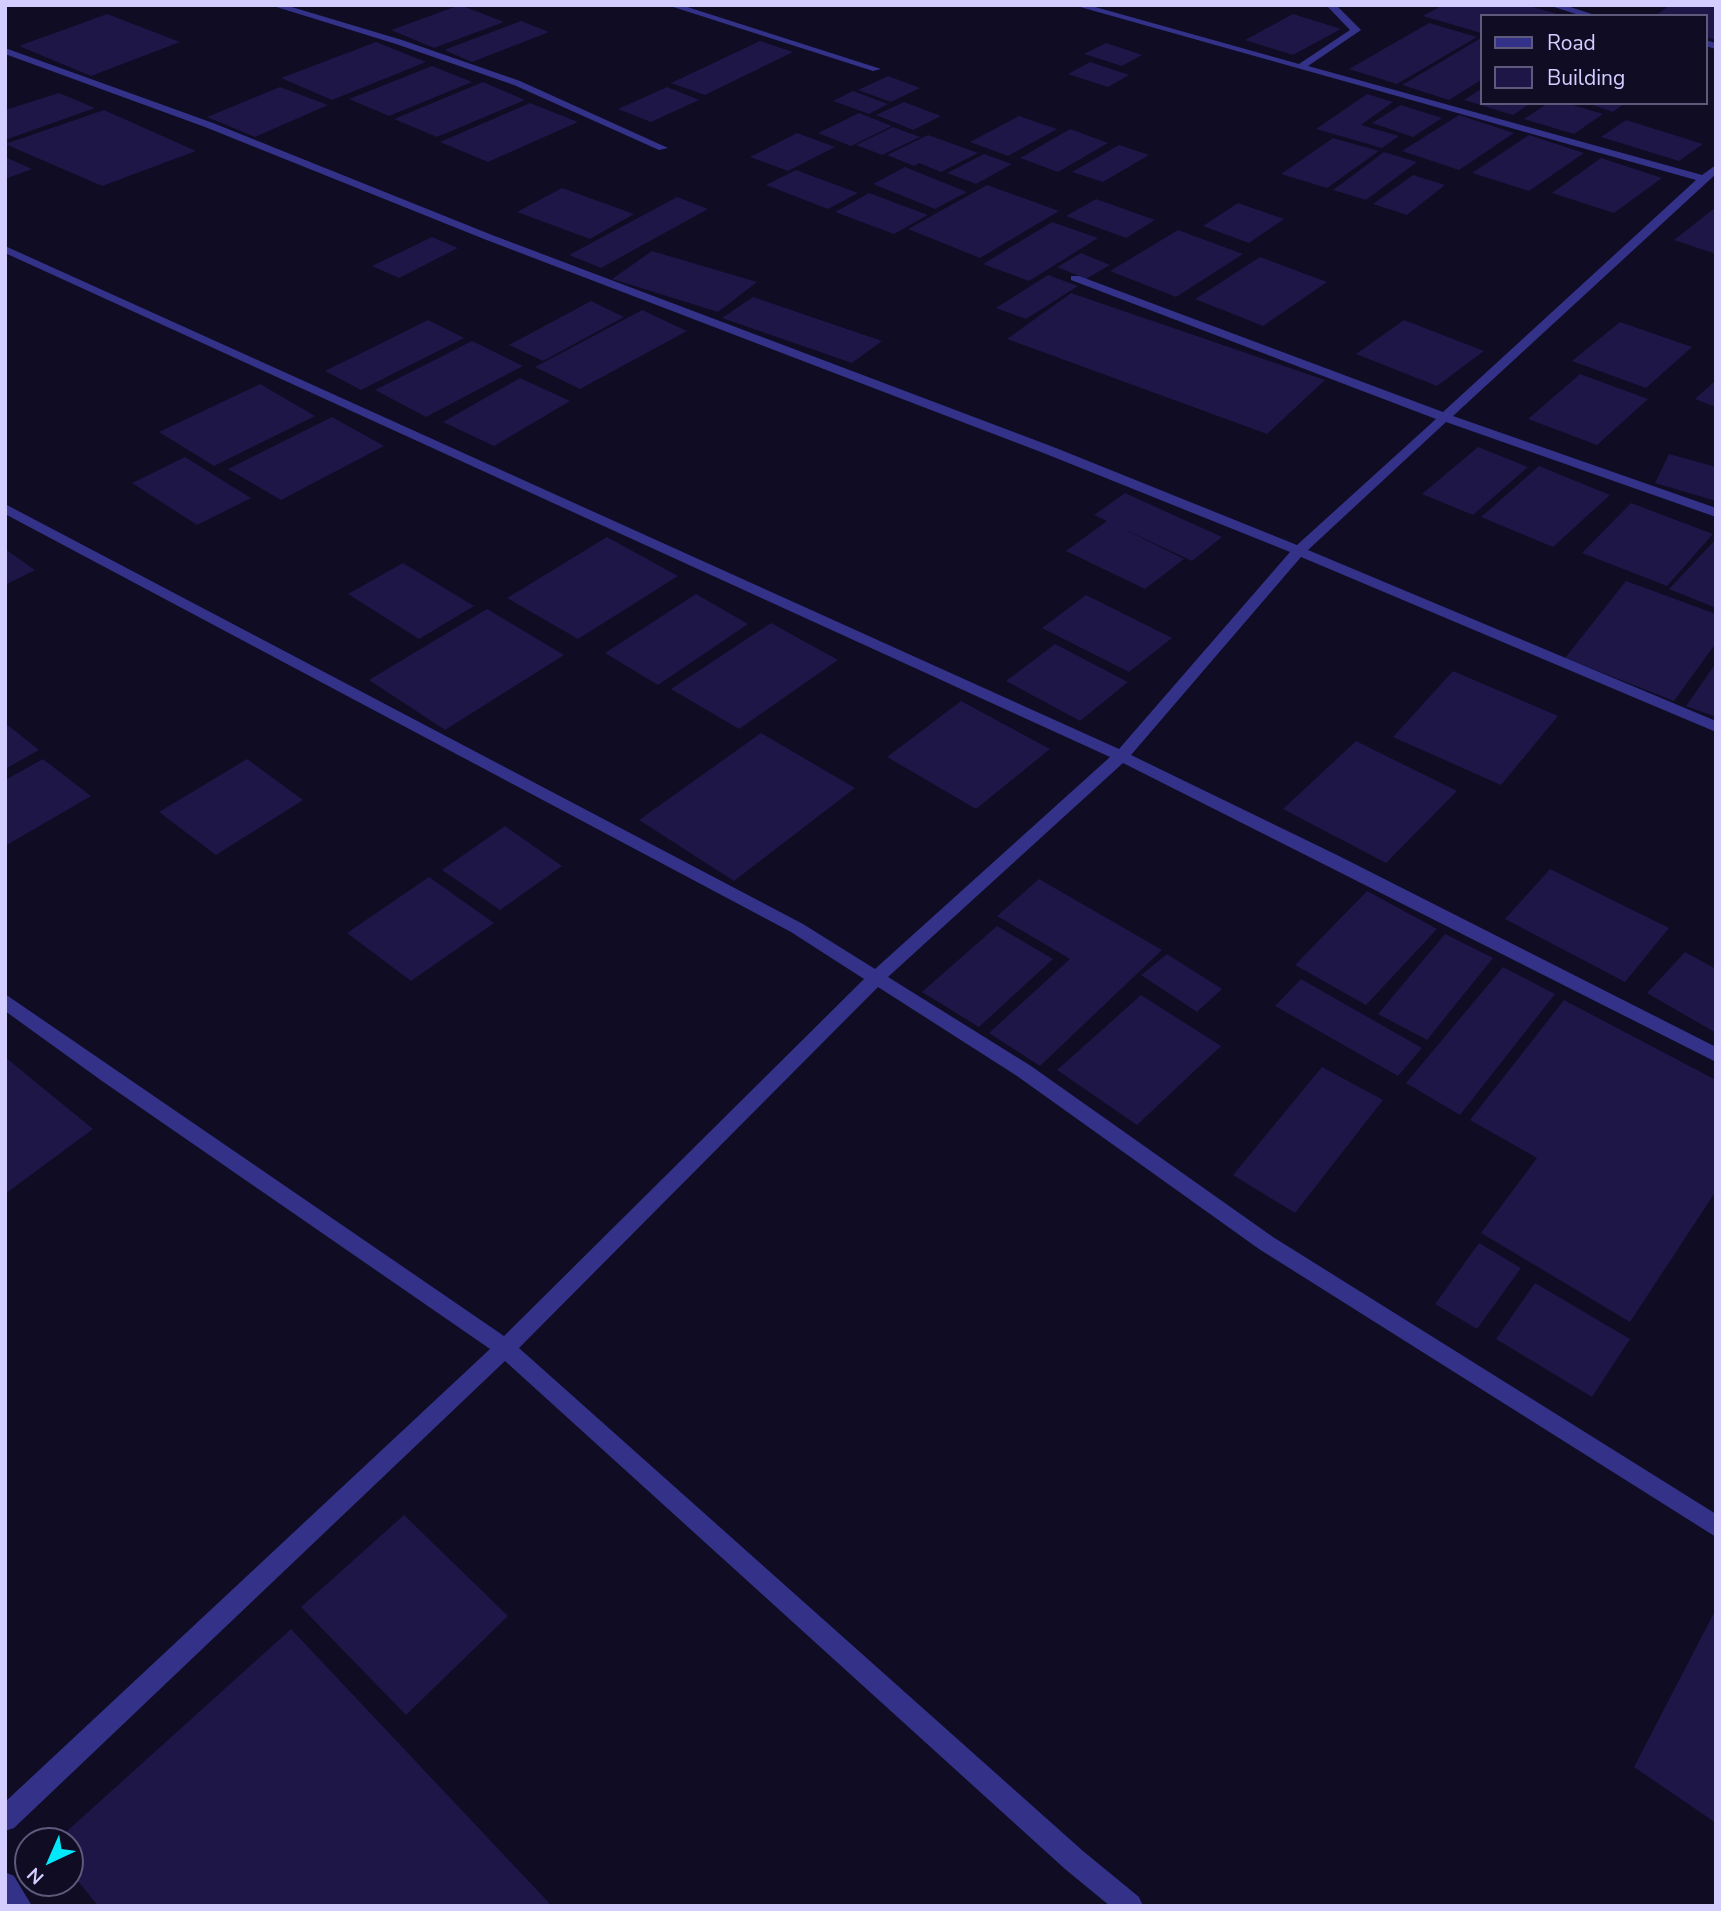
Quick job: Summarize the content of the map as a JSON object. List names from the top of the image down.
{
  "legend": ["Road", "Building"],
  "north": "bottom left"
}
